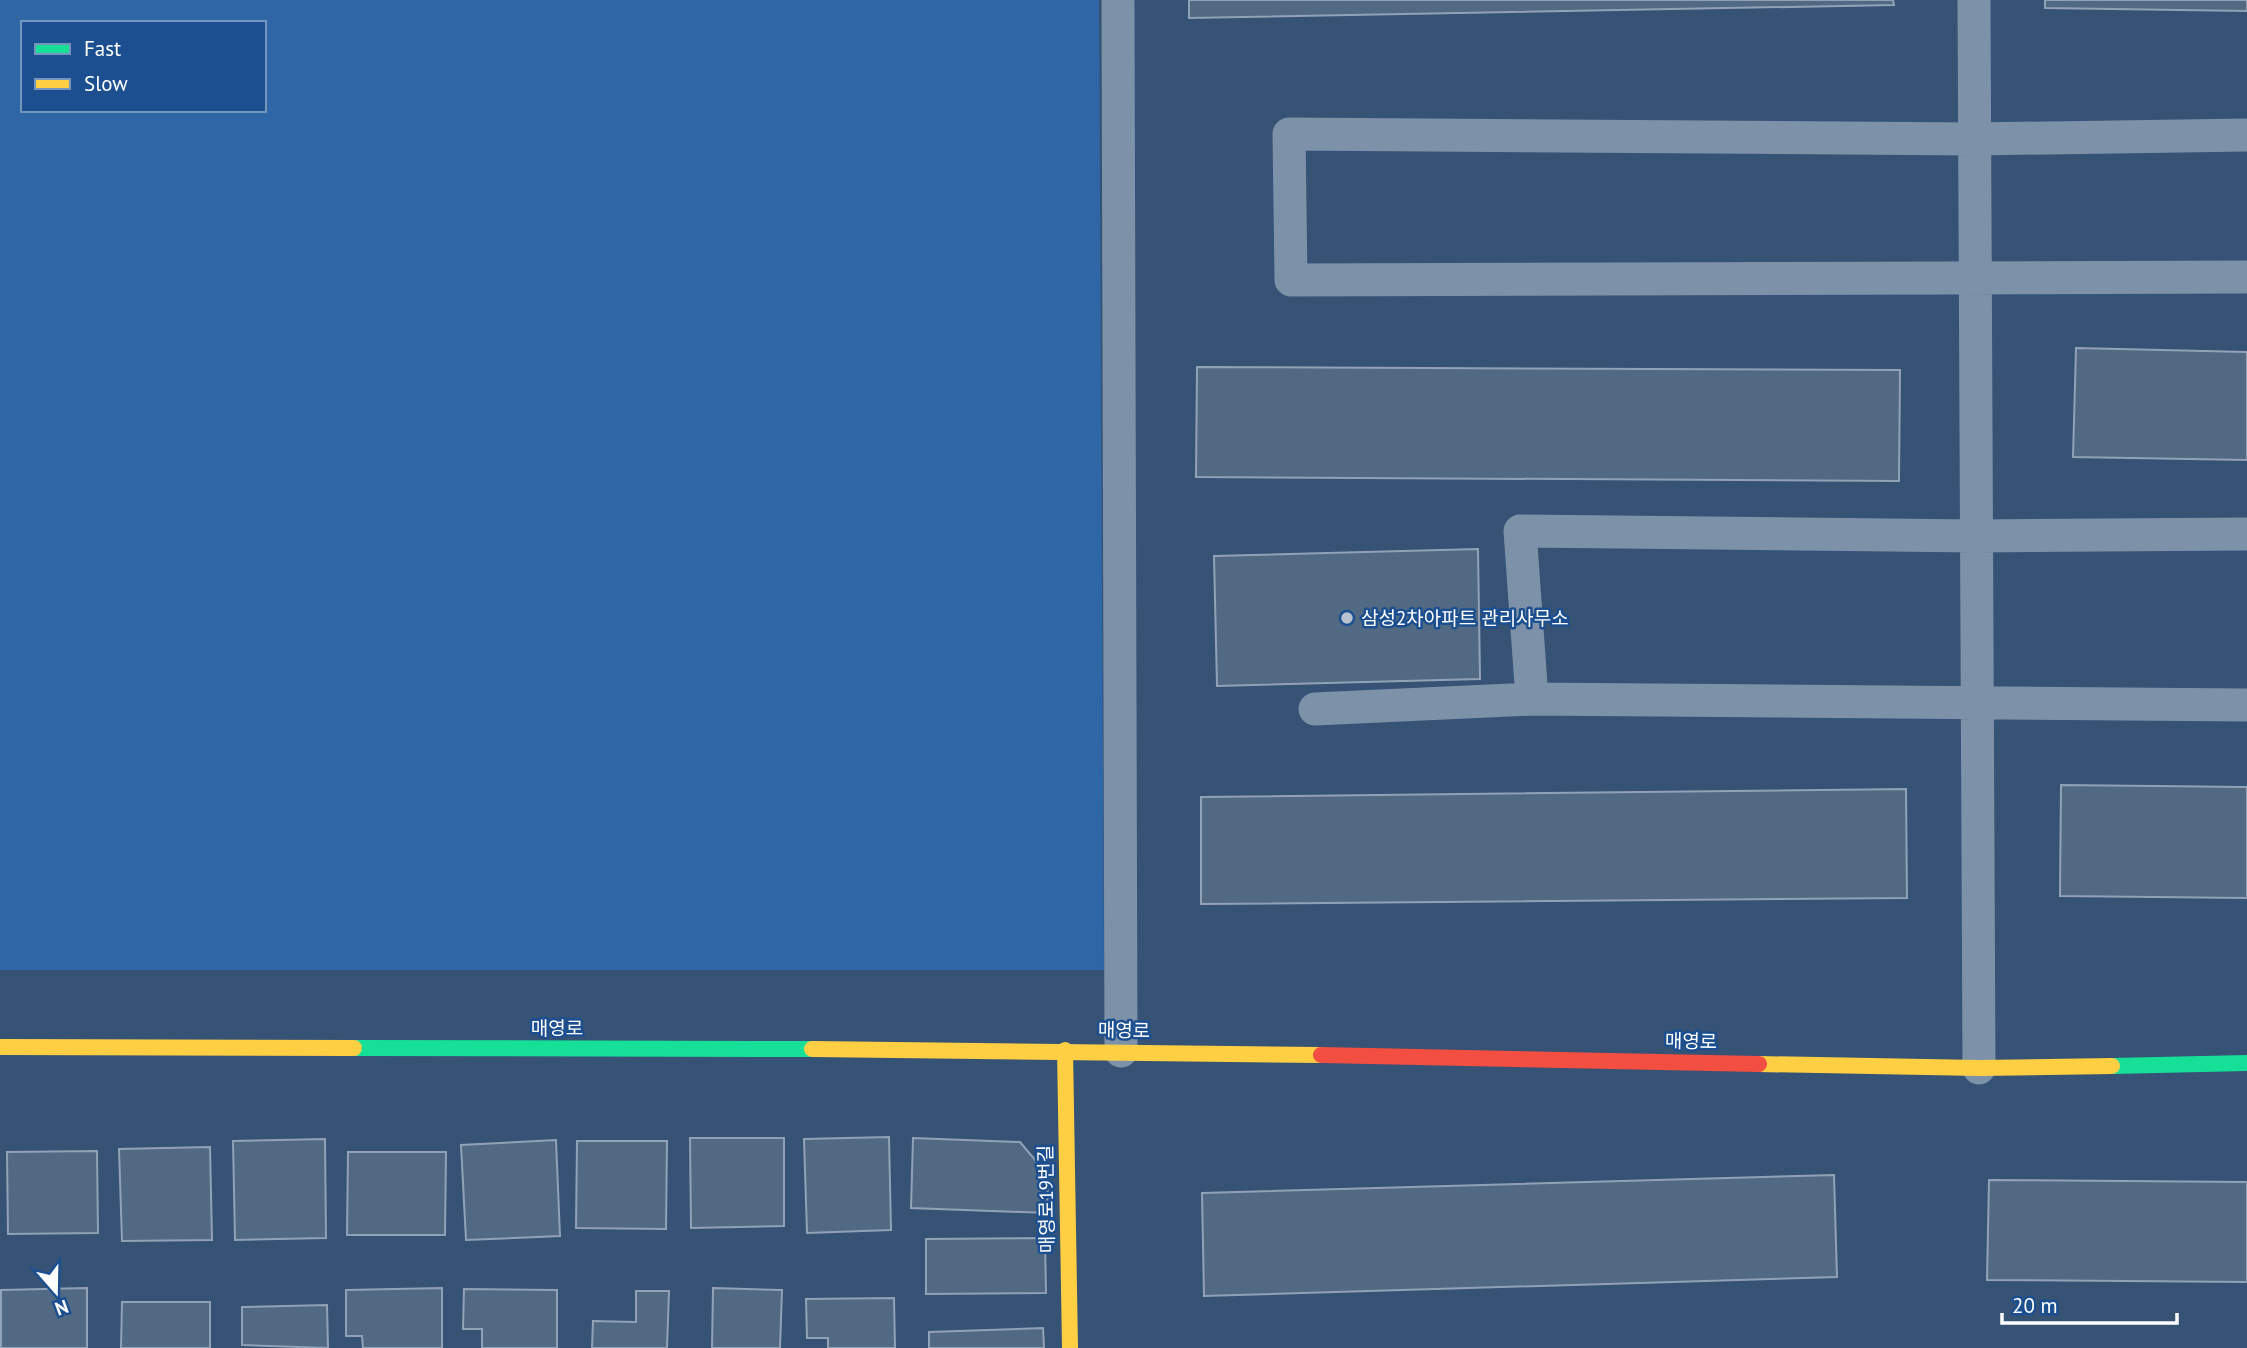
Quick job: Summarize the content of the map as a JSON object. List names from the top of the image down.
{
  "streets": {
    "street": ["매영로", "매영로19번길"]
  },
  "crossings": [
    ["매영로", "매영로19번길"]
  ],
  "places": ["삼성2차아파트 관리사무소"],
  "legend": ["Fast", "Slow"],
  "scale_bar": "20 m",
  "north": "bottom"
}
